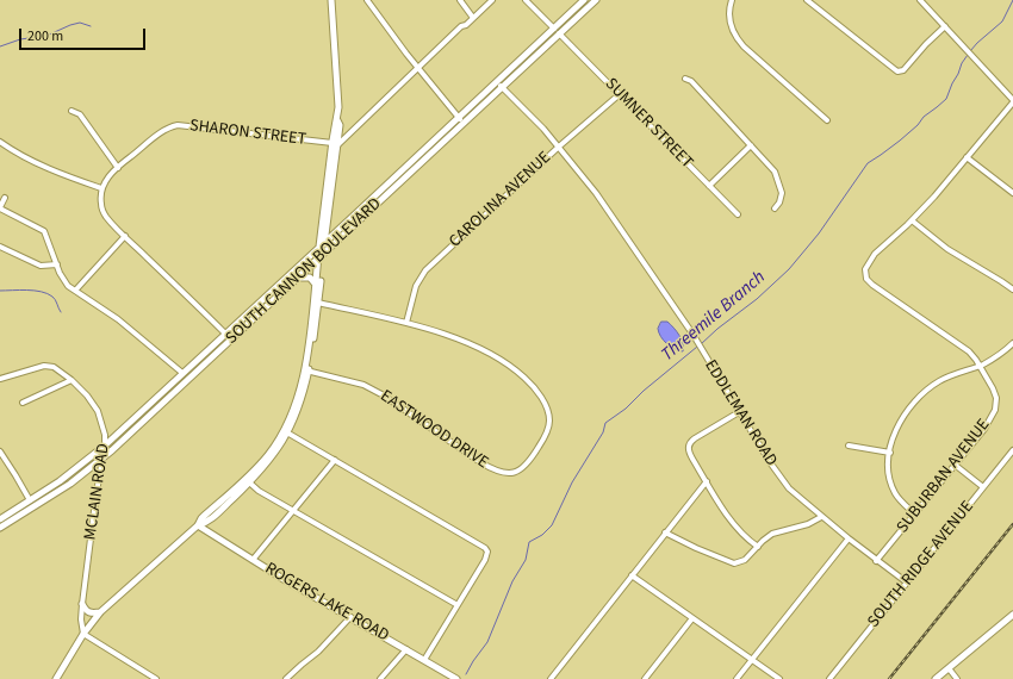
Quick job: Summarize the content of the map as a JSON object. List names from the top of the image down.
{
  "streets": {
    "main road": ["SOUTH CANNON BOULEVARD", "ROGERS LAKE ROAD"],
    "street": [
      "SUMNER STREET",
      "SHARON STREET",
      "CAROLINA AVENUE",
      "EDDLEMAN ROAD",
      "EASTWOOD DRIVE",
      "SUBURBAN AVENUE",
      "MCLAIN ROAD",
      "SOUTH RIDGE AVENUE"
    ]
  },
  "crossings": [
    ["SUMNER STREET", "CAROLINA AVENUE"],
    ["SUMNER STREET", "SOUTH CANNON BOULEVARD"],
    ["CAROLINA AVENUE", "EDDLEMAN ROAD"],
    ["CAROLINA AVENUE", "EASTWOOD DRIVE"],
    ["SOUTH CANNON BOULEVARD", "EDDLEMAN ROAD"],
    ["SOUTH CANNON BOULEVARD", "MCLAIN ROAD"],
    ["EDDLEMAN ROAD", "SUBURBAN AVENUE"],
    ["EDDLEMAN ROAD", "SOUTH RIDGE AVENUE"]
  ],
  "water": ["Threemile Branch"],
  "scale_bar": "200 m"
}
